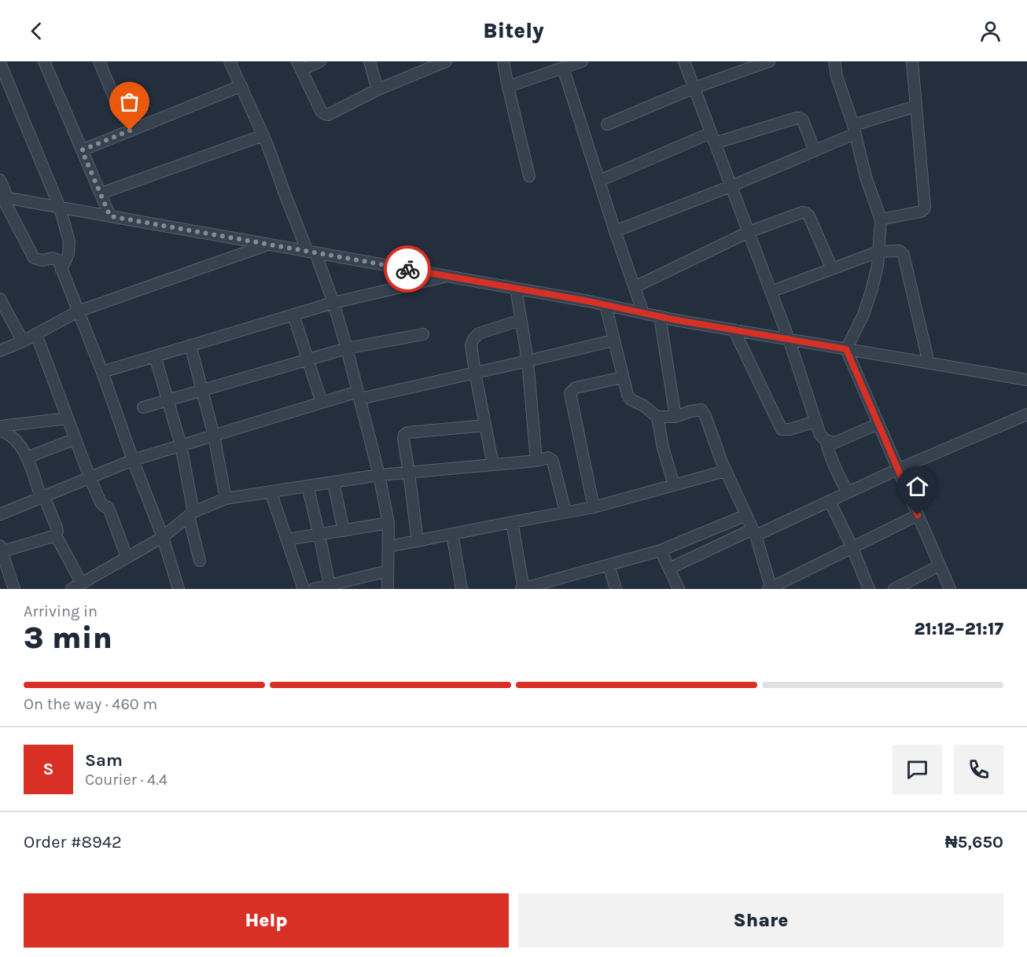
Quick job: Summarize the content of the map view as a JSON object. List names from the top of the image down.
{
  "page": {
    "header": "Bitely",
    "heading": ["3 min", "Arriving in", "21:12–21:17"],
    "panel": [
      "Sam",
      "Courier · 4.4",
      "Order #8942",
      "₦5,650"
    ],
    "bar": "On the way · 460 m",
    "round": "S",
    "buttons": ["Help", "Share"]
  }
}
